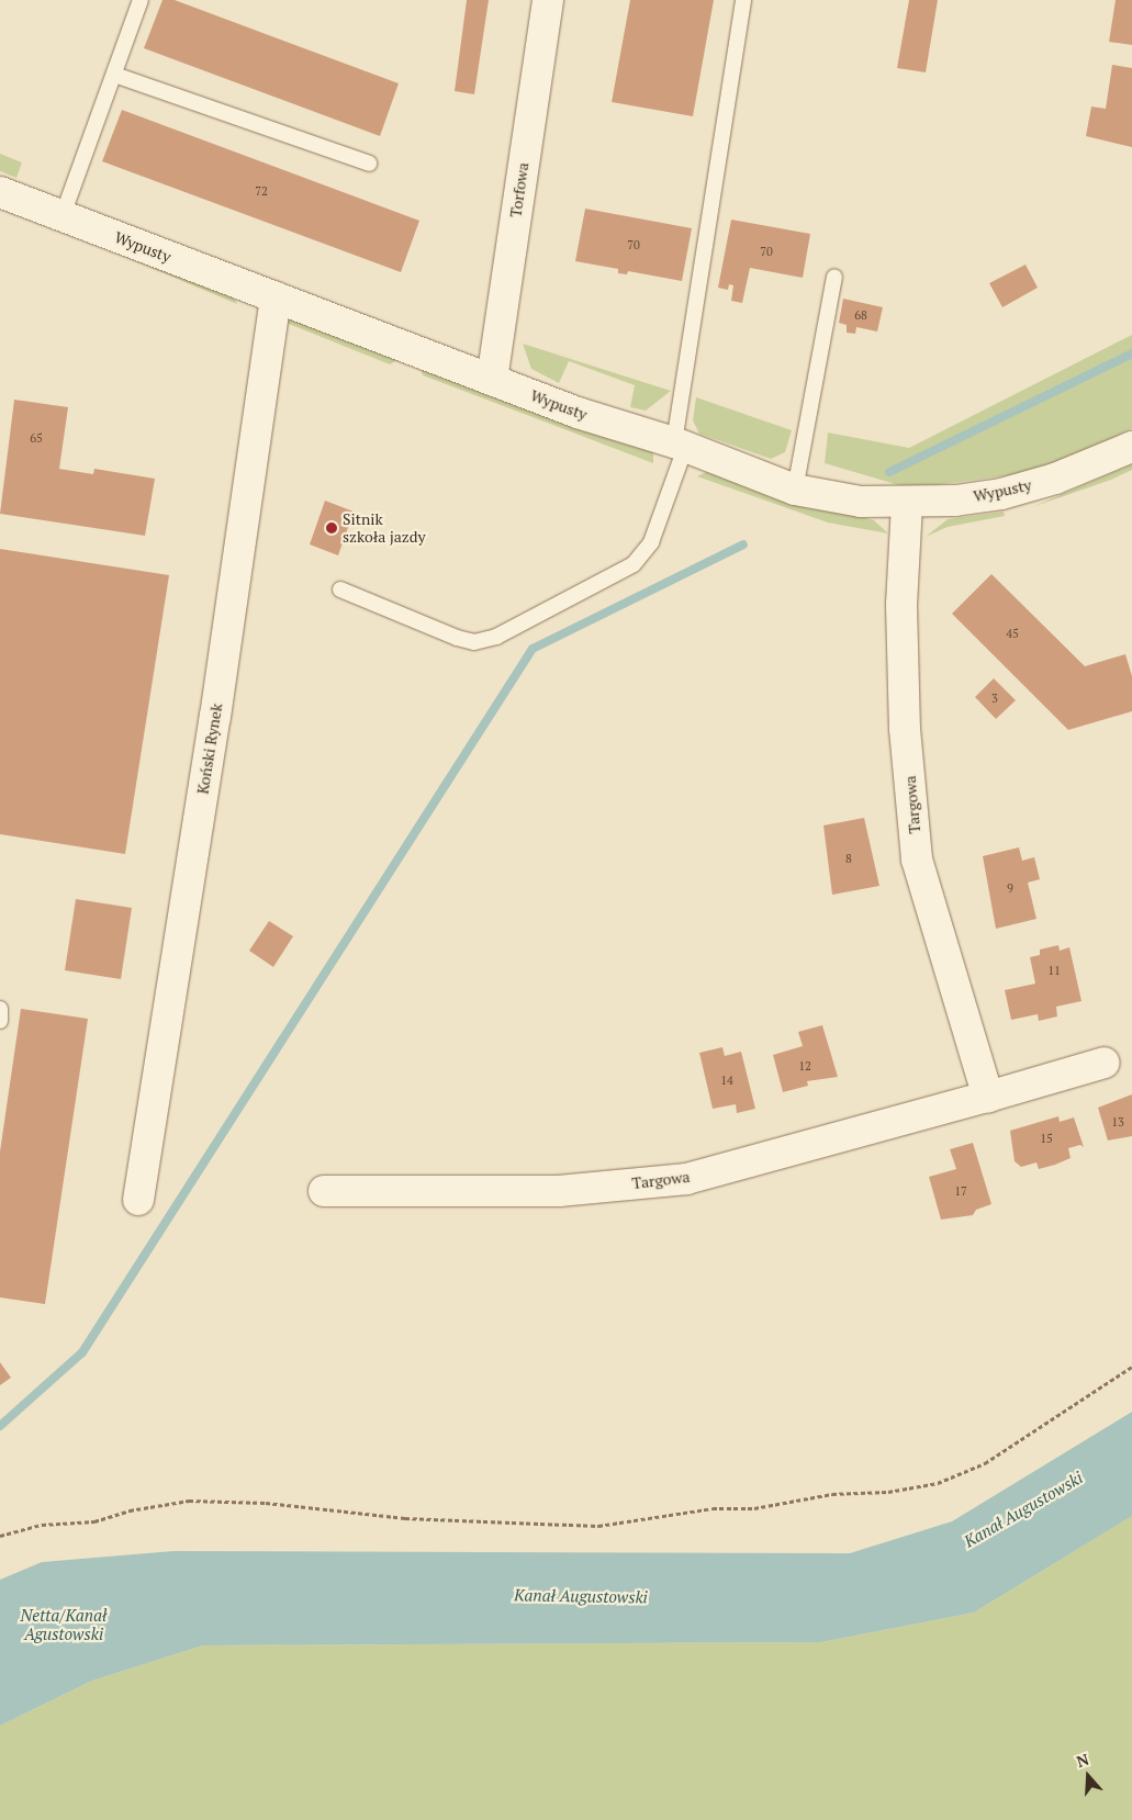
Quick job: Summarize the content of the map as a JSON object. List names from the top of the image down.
{
  "streets": {
    "street": [
      "Torfowa",
      "Wypusty",
      "Koński Rynek",
      "Targowa"
    ]
  },
  "crossings": [
    ["Torfowa", "Wypusty"],
    ["Wypusty", "Koński Rynek"],
    ["Wypusty", "Targowa"]
  ],
  "water": ["Kanał Augustowski", "Netta/Kanał Agustowski"],
  "places": ["Sitnik szkoła jazdy"],
  "house_numbers": [
    "72",
    "70",
    "70",
    "68",
    "65",
    "45",
    "3",
    "8",
    "9",
    "11",
    "12",
    "14",
    "13",
    "15",
    "17"
  ],
  "north": "top"
}
